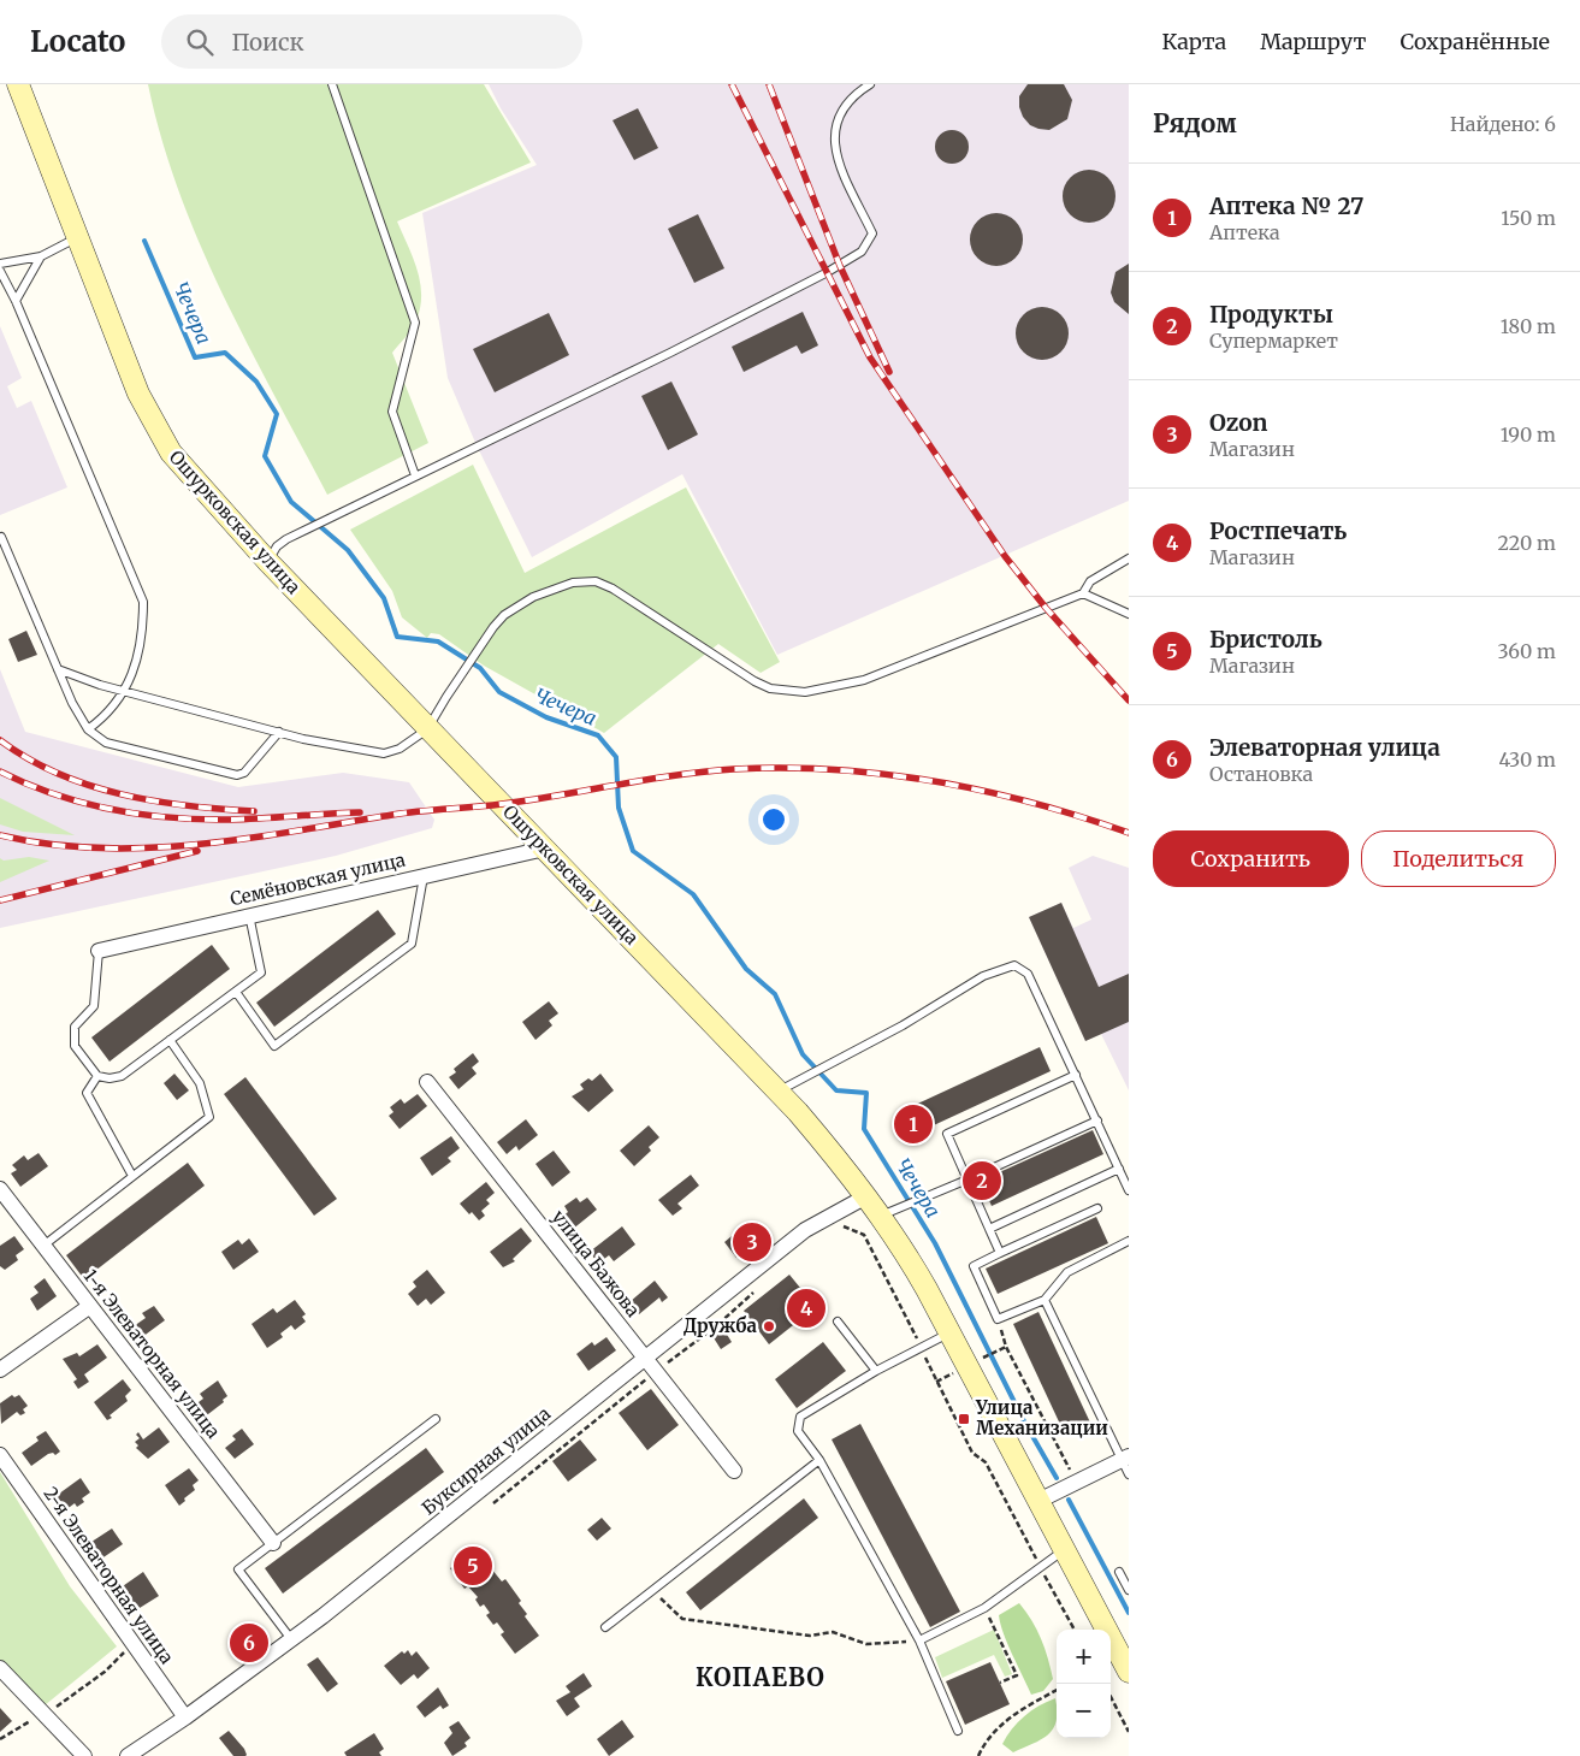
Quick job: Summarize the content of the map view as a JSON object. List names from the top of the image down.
{
  "streets": {
    "street": [
      "Ошурковская улица",
      "Семёновская улица",
      "улица Бажова",
      "1-я Элеваторная улица",
      "Буксирная улица",
      "2-я Элеваторная улица"
    ]
  },
  "crossings": [
    ["Ошурковская улица", "Семёновская улица"],
    ["Ошурковская улица", "Буксирная улица"],
    ["улица Бажова", "Буксирная улица"],
    ["Буксирная улица", "2-я Элеваторная улица"]
  ],
  "districts": ["КОПАЕВО"],
  "water": ["Чечера"],
  "places": {
    "other": ["Дружба"],
    "transit": ["Улица Механизации"]
  },
  "page": {
    "header": "Locato",
    "search": "Поиск",
    "nav": ["Карта", "Маршрут", "Сохранённые"],
    "heading": ["Рядом", "Найдено: 6"],
    "list": [
      {
        "mark": "1",
        "name": "Аптека № 27",
        "note": "Аптека",
        "value": "150 m"
      },
      {
        "mark": "2",
        "name": "Продукты",
        "note": "Супермаркет",
        "value": "180 m"
      },
      {
        "mark": "3",
        "name": "Ozon",
        "note": "Магазин",
        "value": "190 m"
      },
      {
        "mark": "4",
        "name": "Ростпечать",
        "note": "Магазин",
        "value": "220 m"
      },
      {
        "mark": "5",
        "name": "Бристоль",
        "note": "Магазин",
        "value": "360 m"
      },
      {
        "mark": "6",
        "name": "Элеваторная улица",
        "note": "Остановка",
        "value": "430 m"
      }
    ],
    "buttons": ["Сохранить", "Поделиться"],
    "pins": [
      "1",
      "2",
      "3",
      "4",
      "5",
      "6"
    ],
    "map_buttons": ["+", "−"]
  }
}
